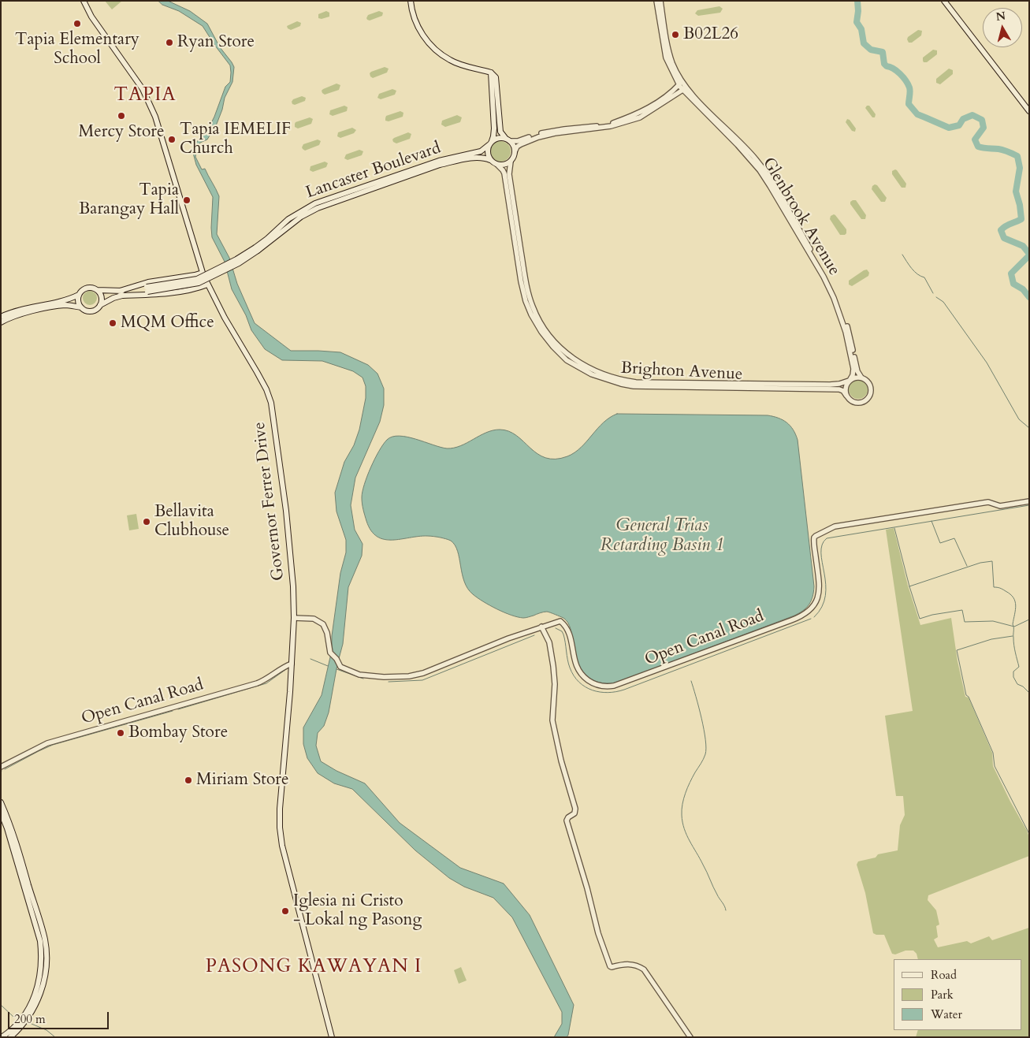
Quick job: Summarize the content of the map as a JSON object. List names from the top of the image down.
{
  "streets": {
    "main road": ["Lancaster Boulevard", "Governor Ferrer Drive"],
    "street": ["Glenbrook Avenue", "Brighton Avenue", "Open Canal Road"]
  },
  "crossings": [
    ["Lancaster Boulevard", "Brighton Avenue"],
    ["Glenbrook Avenue", "Brighton Avenue"],
    ["Governor Ferrer Drive", "Open Canal Road"]
  ],
  "districts": ["TAPIA", "PASONG KAWAYAN I"],
  "water": ["General Trias Retarding Basin 1"],
  "places": [
    "Tapia Elementary School",
    "B02L26",
    "Ryan Store",
    "Mercy Store",
    "Tapia IEMELIF Church",
    "Tapia Barangay Hall",
    "MQM Office",
    "Bellavita Clubhouse",
    "Bombay Store",
    "Miriam Store",
    "Iglesia ni Cristo - Lokal ng Pasong"
  ],
  "legend": ["Road", "Park", "Water"],
  "scale_bar": "200 m",
  "north": "top"
}
